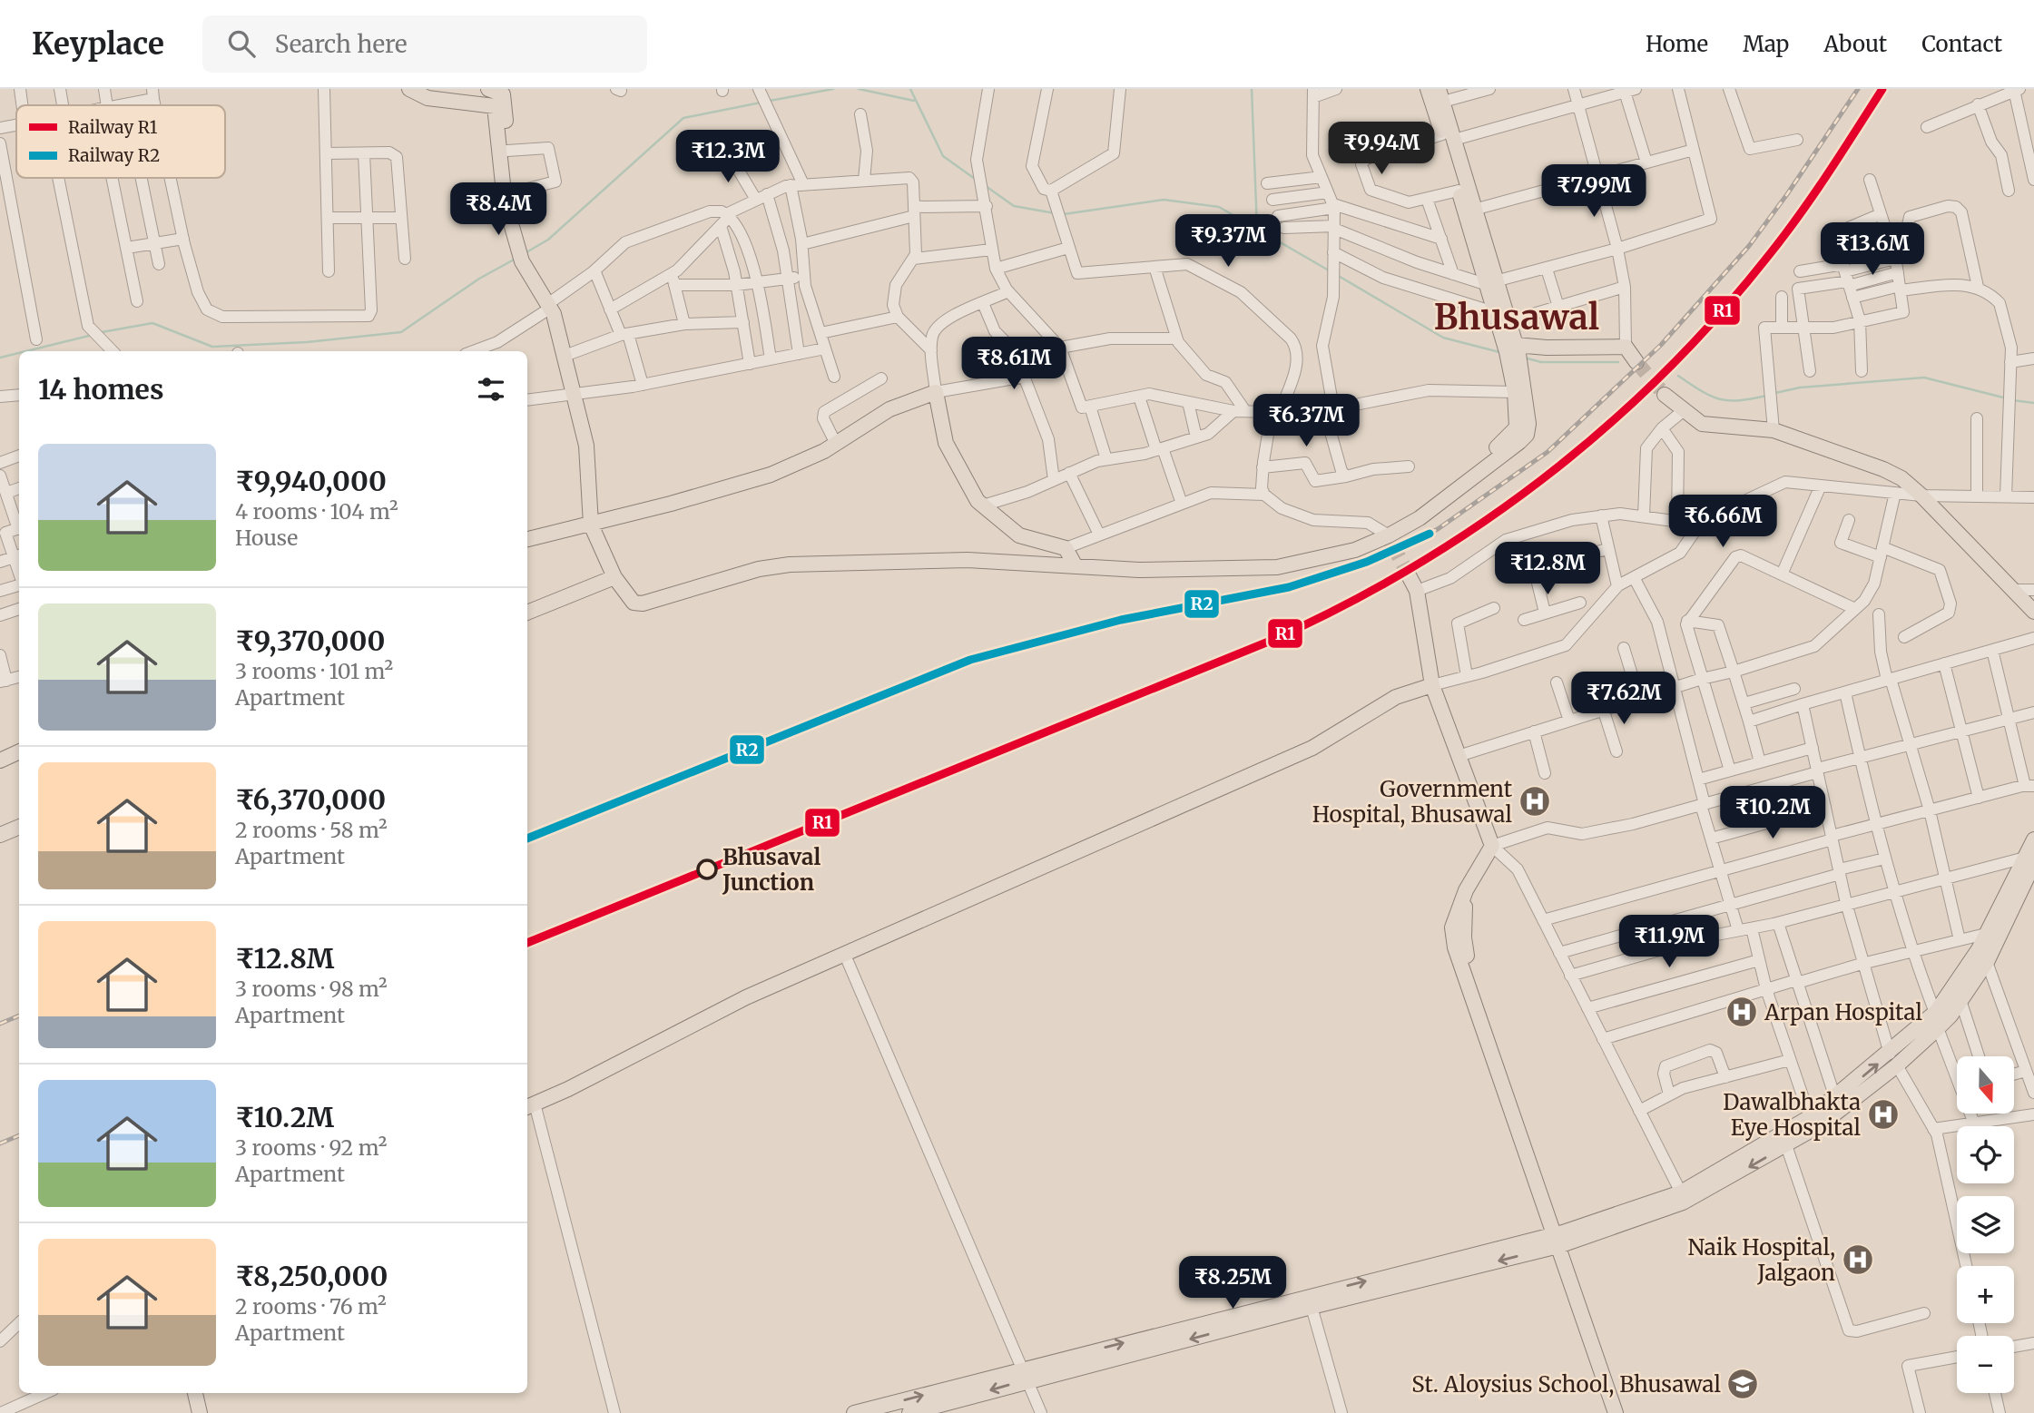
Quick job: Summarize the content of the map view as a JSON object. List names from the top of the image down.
{
  "districts": ["Bhusawal"],
  "places": {
    "hospital": [
      "Government Hospital, Bhusawal",
      "Arpan Hospital",
      "Dawalbhakta Eye Hospital",
      "Naik Hospital, Jalgaon"
    ],
    "other": ["Bhusaval Junction"],
    "school or university": ["St. Aloysius School, Bhusawal"]
  },
  "lines": ["rail line R1", "rail line R2"],
  "legend": ["Railway R1", "Railway R2"],
  "north": "bottom",
  "page": {
    "header": "Keyplace",
    "search": "Search here",
    "nav": [
      "Home",
      "Map",
      "About",
      "Contact"
    ],
    "price": [
      "₹9.94M",
      "₹12.3M",
      "₹7.99M",
      "₹8.4M",
      "₹9.37M",
      "₹13.6M",
      "₹8.61M",
      "₹6.37M",
      "₹6.66M",
      "₹12.8M",
      "₹7.62M",
      "₹10.2M",
      "₹11.9M",
      "₹8.25M"
    ],
    "heading": "14 homes",
    "list": [
      {
        "name": "₹9,940,000",
        "note": "4 rooms · 104 m² · House"
      },
      {
        "name": "₹9,370,000",
        "note": "3 rooms · 101 m² · Apartment"
      },
      {
        "name": "₹6,370,000",
        "note": "2 rooms · 58 m² · Apartment"
      },
      {
        "name": "₹12.8M",
        "note": "3 rooms · 98 m² · Apartment"
      },
      {
        "name": "₹10.2M",
        "note": "3 rooms · 92 m² · Apartment"
      },
      {
        "name": "₹8,250,000",
        "note": "2 rooms · 76 m² · Apartment"
      }
    ],
    "map_buttons": ["+", "−"]
  }
}
